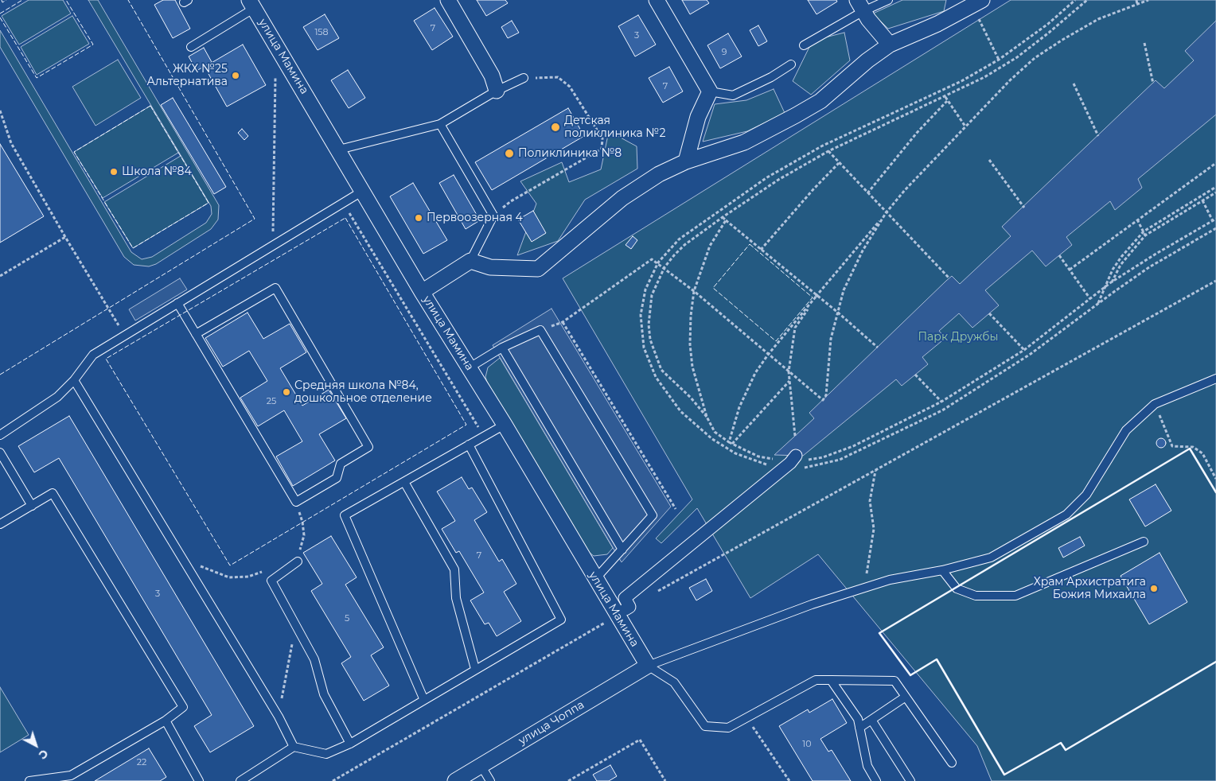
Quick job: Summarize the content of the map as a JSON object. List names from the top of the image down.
{
  "streets": {
    "street": ["улица Мамина", "улица Чоппа"]
  },
  "crossings": [
    ["улица Мамина", "улица Чоппа"]
  ],
  "parks": ["Парк Дружбы"],
  "places": [
    "ЖКХ №25 Альтернатива",
    "Детская поликлиника №2",
    "Поликлиника №8",
    "Школа №84",
    "Первоозерная 4",
    "Средняя школа №84, дошкольное отделение",
    "Храм Архистратига Божия Михаила"
  ],
  "house_numbers": [
    "7",
    "158",
    "3",
    "9",
    "7",
    "25",
    "7",
    "3",
    "5",
    "10",
    "22"
  ],
  "north": "bottom right"
}
